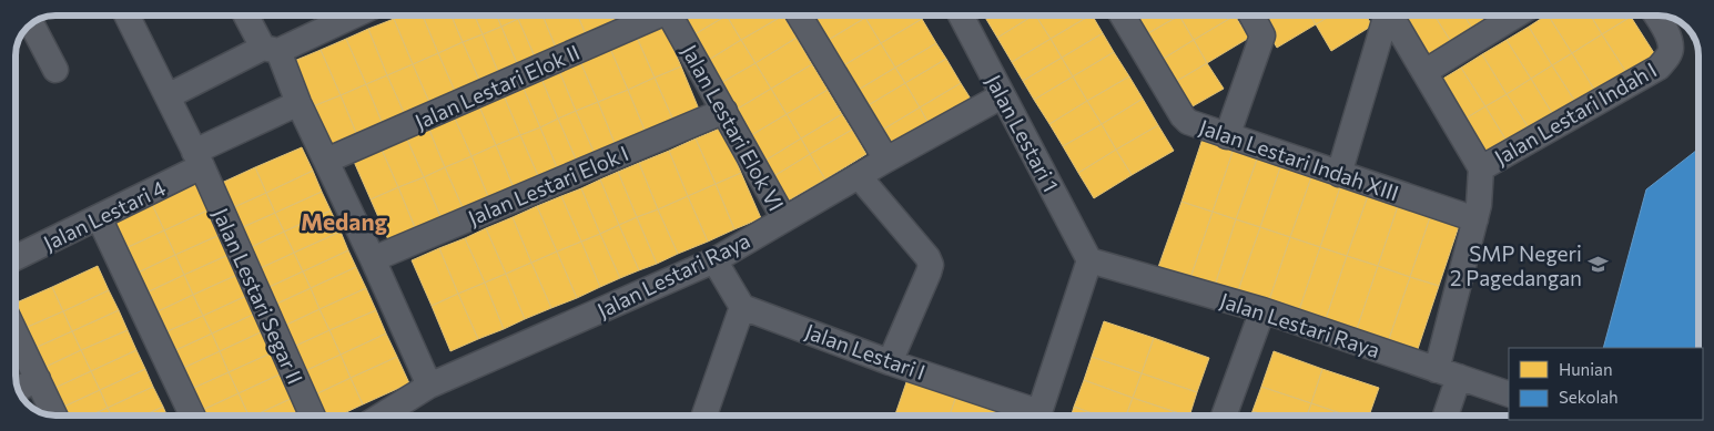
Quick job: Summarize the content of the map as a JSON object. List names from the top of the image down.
{
  "streets": {
    "street": [
      "Jalan Lestari Elok II",
      "Jalan Lestari Indah I",
      "Jalan Lestari Elok VI",
      "Jalan Lestari 1",
      "Jalan Lestari Indah XIII",
      "Jalan Lestari Elok I",
      "Jalan Lestari 4",
      "Jalan Lestari Raya",
      "Jalan Lestari Segar II",
      "Jalan Lestari I"
    ]
  },
  "crossings": [
    ["Jalan Lestari Elok VI", "Jalan Lestari Elok I"],
    ["Jalan Lestari Elok VI", "Jalan Lestari Raya"],
    ["Jalan Lestari 1", "Jalan Lestari Raya"],
    ["Jalan Lestari 4", "Jalan Lestari Segar II"]
  ],
  "districts": ["Medang"],
  "places": {
    "school or university": ["SMP Negeri 2 Pagedangan"]
  },
  "legend": ["Hunian", "Sekolah"]
}
